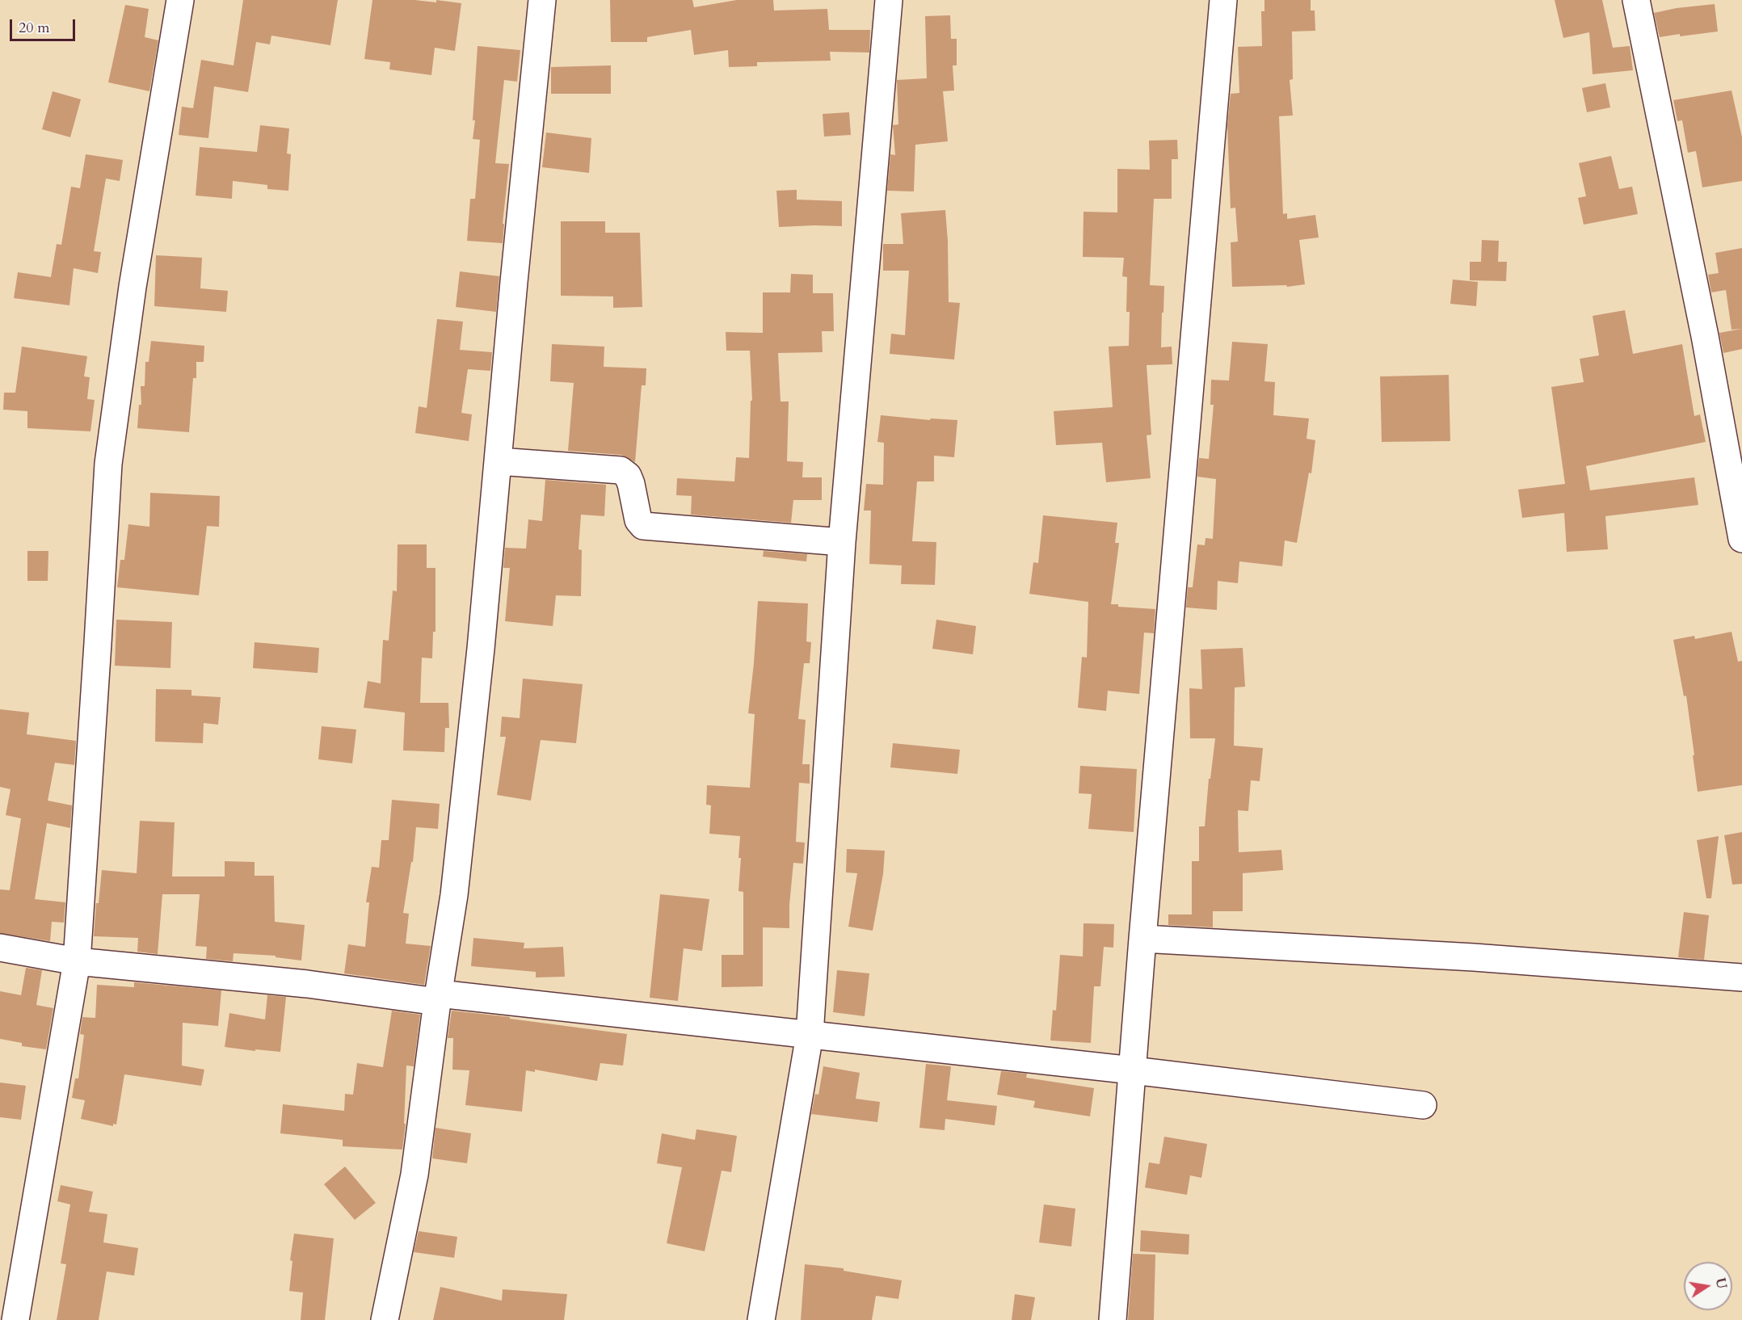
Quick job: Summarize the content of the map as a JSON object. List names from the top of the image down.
{
  "scale_bar": "20 m",
  "north": "right"
}
